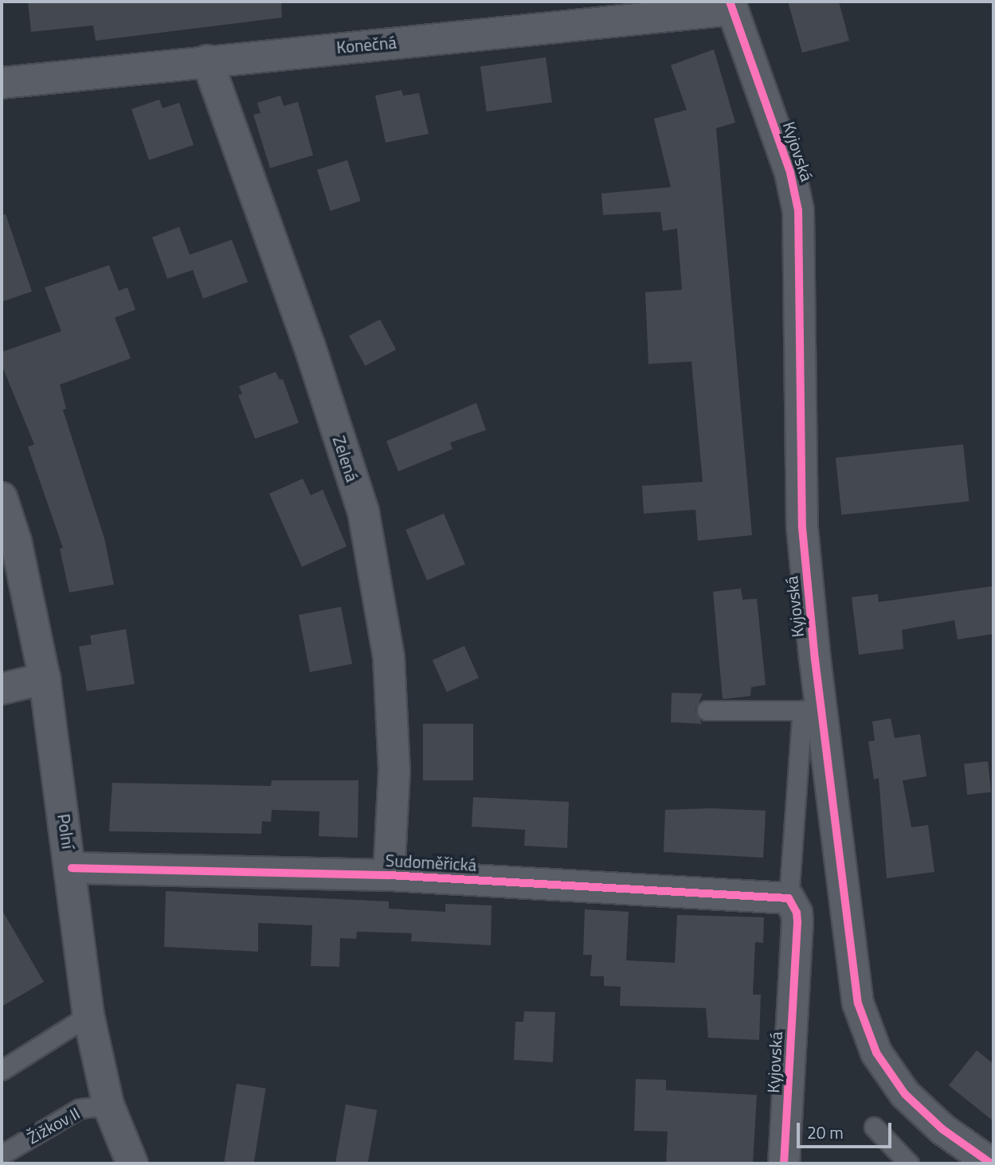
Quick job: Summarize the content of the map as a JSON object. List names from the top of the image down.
{
  "streets": {
    "street": [
      "Konečná",
      "Kyjovská",
      "Zelená",
      "Polní",
      "Sudoměřická"
    ],
    "lane": ["Žižkov II"]
  },
  "crossings": [
    ["Konečná", "Kyjovská"],
    ["Konečná", "Zelená"],
    ["Kyjovská", "Sudoměřická"],
    ["Zelená", "Sudoměřická"],
    ["Polní", "Sudoměřická"],
    ["Polní", "Žižkov II"]
  ],
  "scale_bar": "20 m"
}
